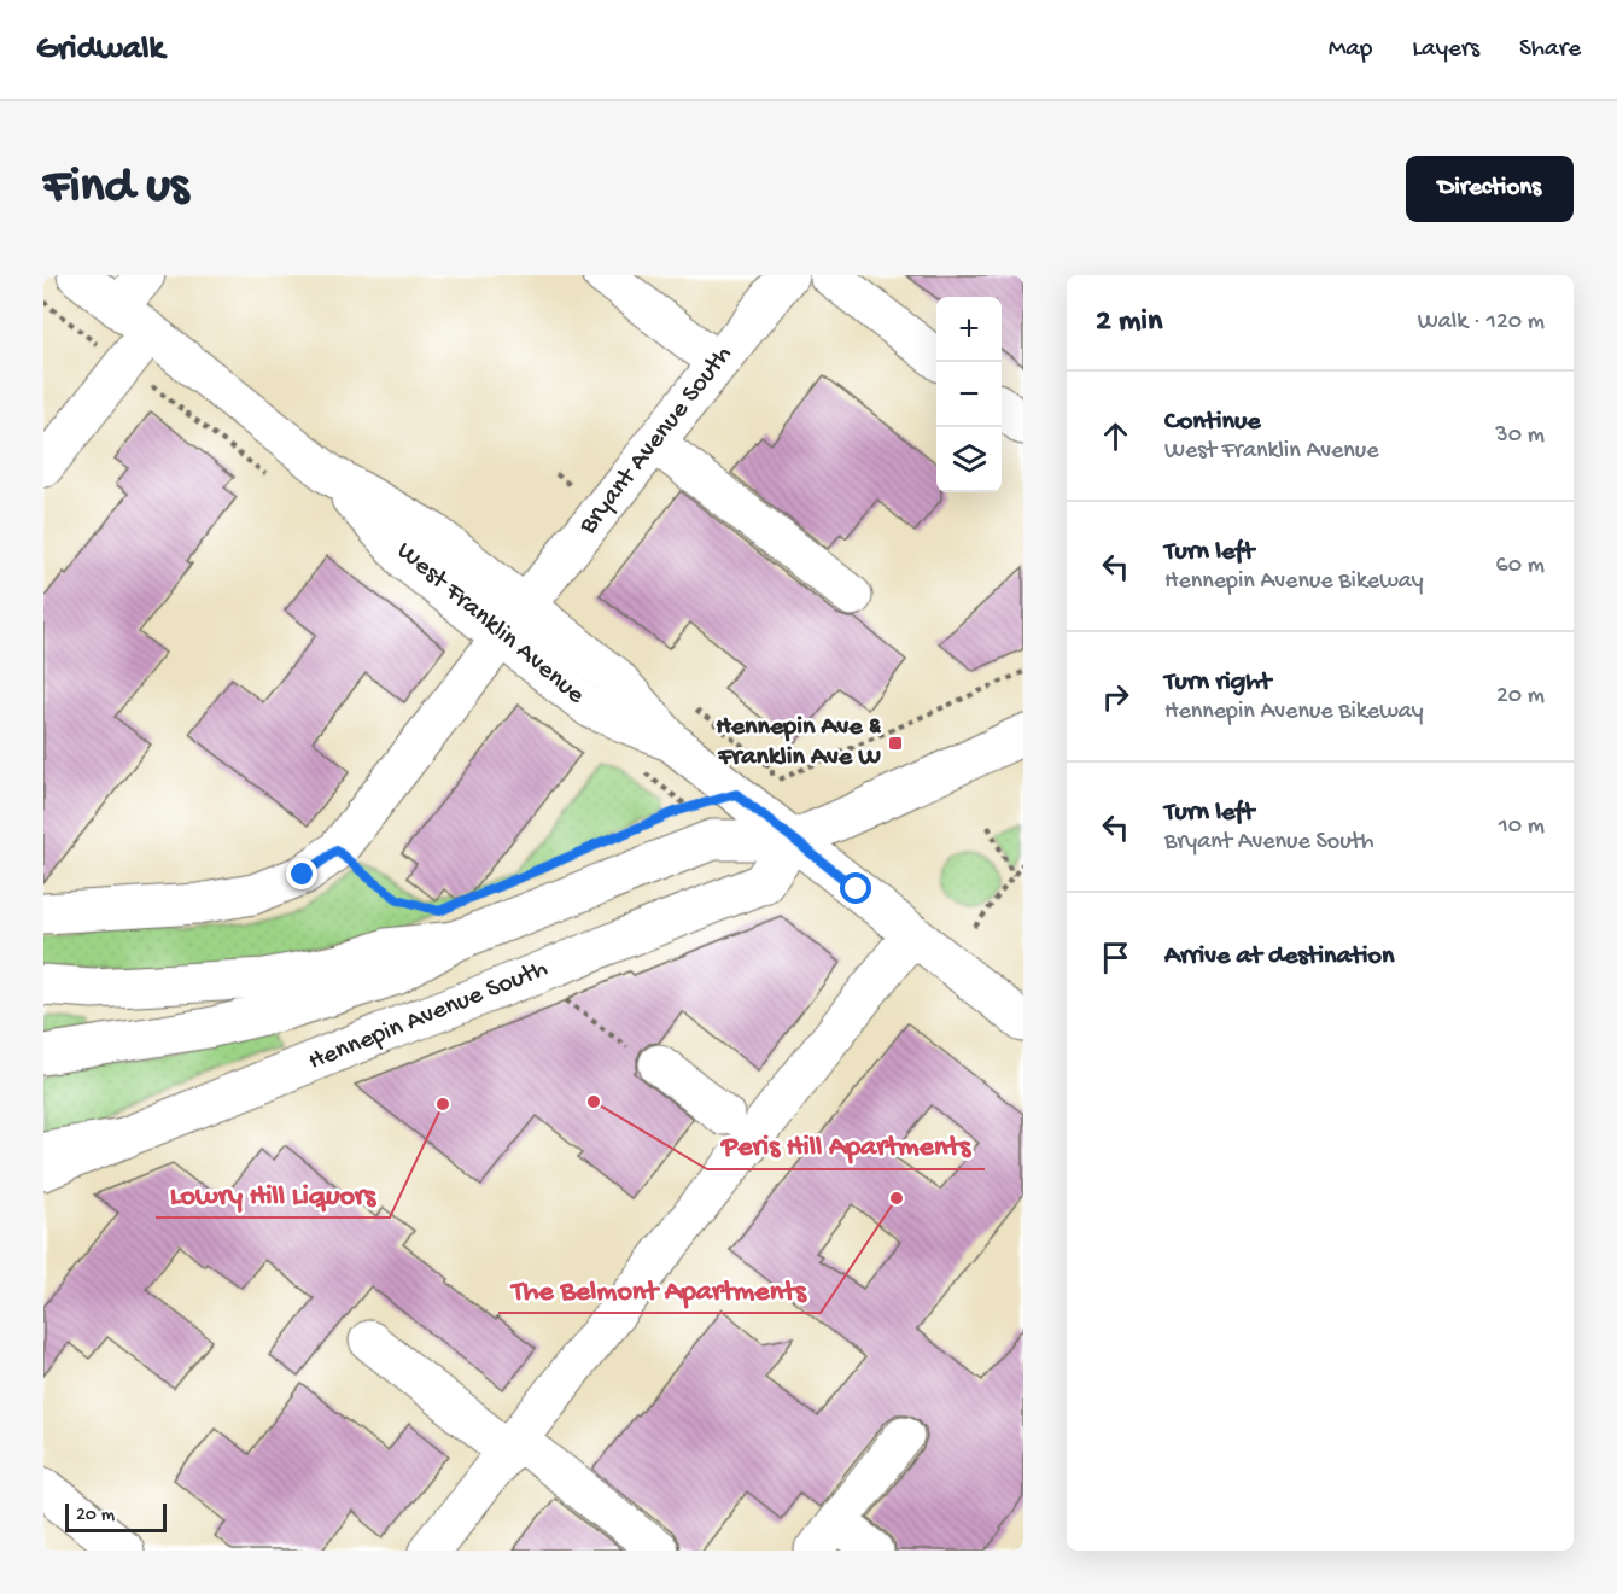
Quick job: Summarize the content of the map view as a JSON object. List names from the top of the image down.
{
  "streets": {
    "main road": ["Bryant Avenue South", "West Franklin Avenue", "Hennepin Avenue South"]
  },
  "crossings": [
    ["Bryant Avenue South", "West Franklin Avenue"],
    ["West Franklin Avenue", "Hennepin Avenue South"]
  ],
  "places": {
    "transit": ["Hennepin Ave & Franklin Ave W"],
    "other": ["Peris Hill Apartments", "Lowry Hill Liquors", "The Belmont Apartments"]
  },
  "scale_bar": "20 m",
  "page": {
    "header": "Gridwalk",
    "nav": ["Map", "Layers", "Share"],
    "buttons": "Directions",
    "title": "Find us",
    "heading": ["2 min", "Walk · 120 m"],
    "map_buttons": ["+", "−"],
    "list": [
      ["Continue", "West Franklin Avenue", "30 m"],
      ["Turn left", "Hennepin Avenue Bikeway", "60 m"],
      ["Turn right", "Hennepin Avenue Bikeway", "20 m"],
      ["Turn left", "Bryant Avenue South", "10 m"],
      "Arrive at destination"
    ],
    "scale": "20 m"
  }
}
